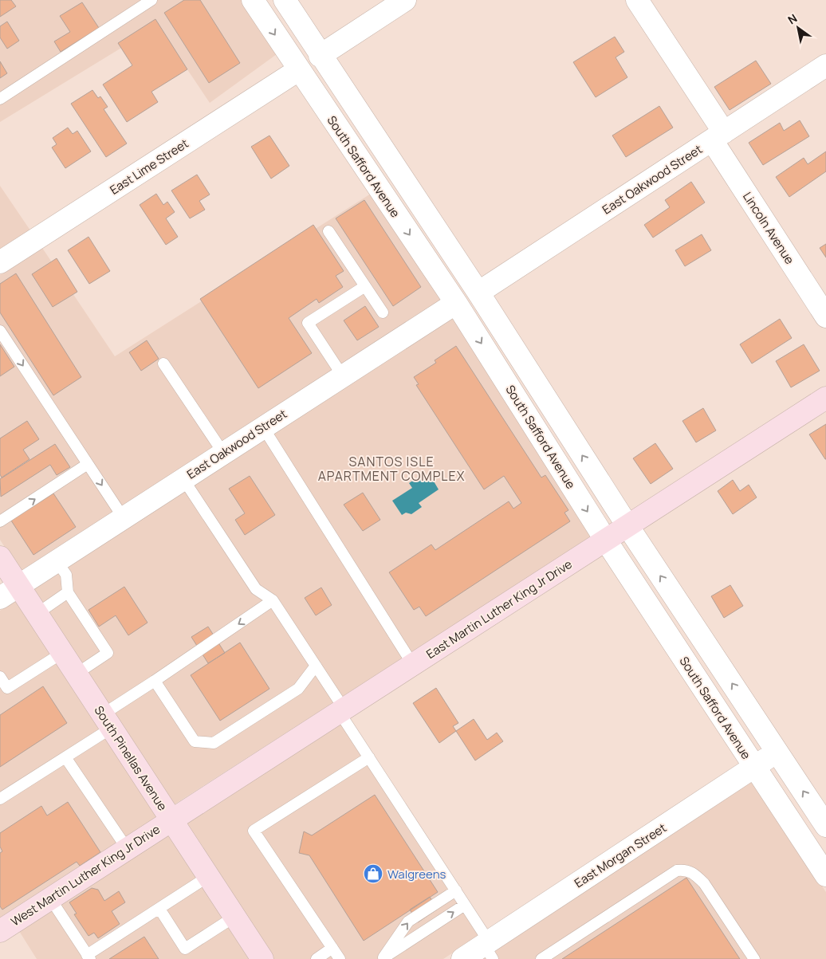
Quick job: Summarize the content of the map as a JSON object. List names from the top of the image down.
{
  "streets": {
    "street": [
      "East Lime Street",
      "South Safford Avenue",
      "East Oakwood Street",
      "Lincoln Avenue",
      "East Martin Luther King Jr Drive",
      "South Pinellas Avenue",
      "East Morgan Street",
      "West Martin Luther King Jr Drive"
    ]
  },
  "crossings": [
    ["East Lime Street", "South Safford Avenue"],
    ["South Safford Avenue", "East Oakwood Street"],
    ["South Safford Avenue", "East Martin Luther King Jr Drive"],
    ["South Safford Avenue", "East Morgan Street"],
    ["East Oakwood Street", "Lincoln Avenue"],
    ["East Oakwood Street", "South Pinellas Avenue"],
    ["East Martin Luther King Jr Drive", "South Pinellas Avenue"],
    ["East Martin Luther King Jr Drive", "West Martin Luther King Jr Drive"],
    ["South Pinellas Avenue", "West Martin Luther King Jr Drive"]
  ],
  "districts": ["SANTOS ISLE APARTMENT COMPLEX"],
  "places": {
    "shop": ["Walgreens"]
  },
  "north": "top left"
}
